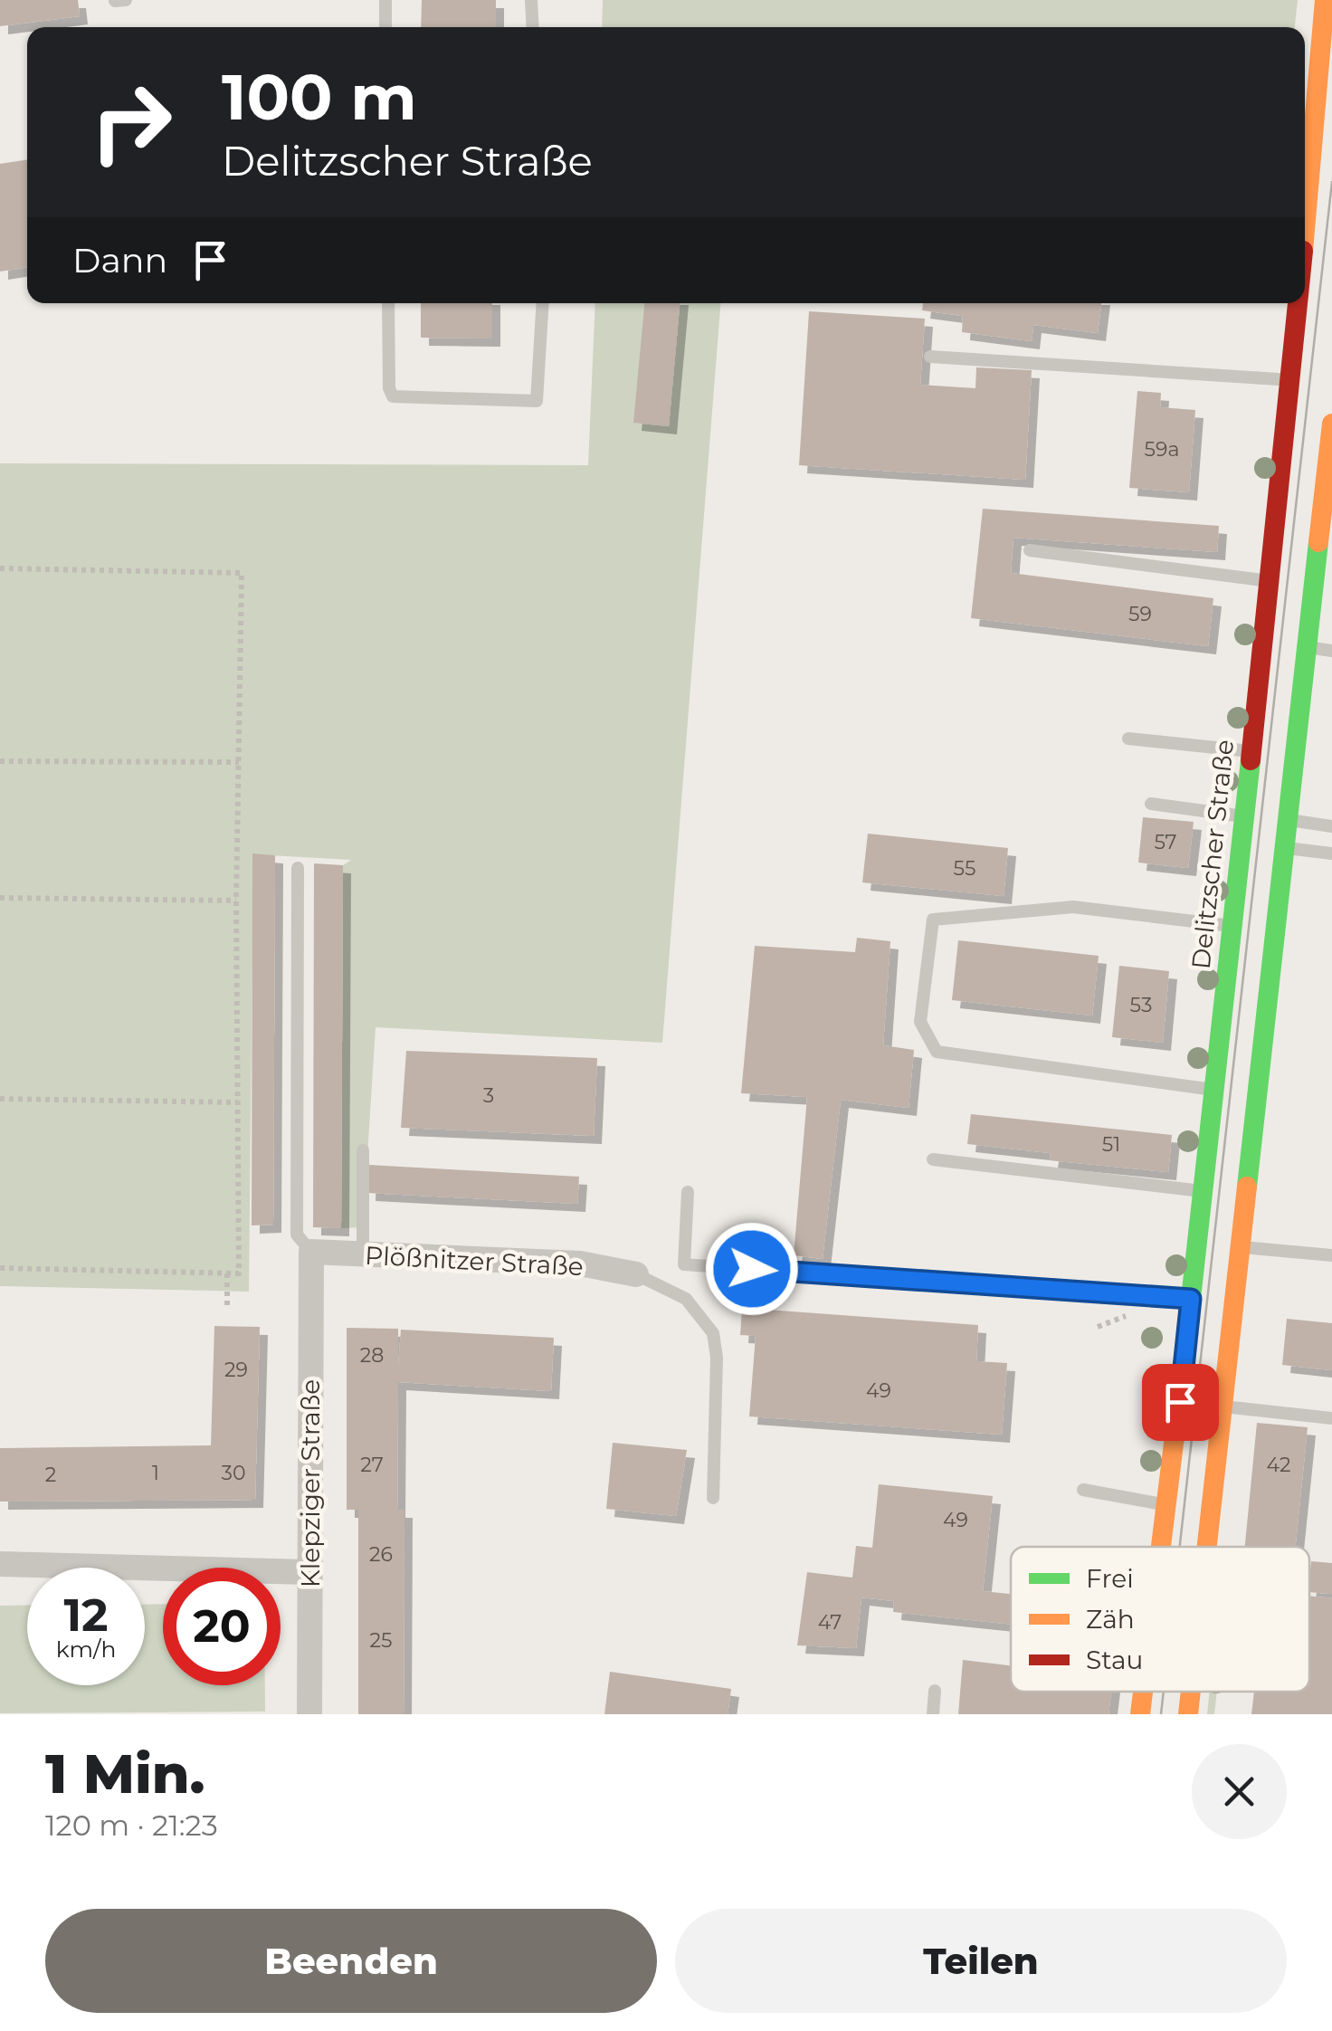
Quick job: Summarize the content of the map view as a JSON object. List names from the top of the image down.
{
  "streets": {
    "main road": ["Delitzscher Straße"],
    "street": ["Plößnitzer Straße", "Klepziger Straße"]
  },
  "crossings": [
    ["Plößnitzer Straße", "Klepziger Straße"]
  ],
  "house_numbers": [
    "59a",
    "59",
    "57",
    "55",
    "53",
    "3",
    "51",
    "28",
    "29",
    "49",
    "27",
    "42",
    "1",
    "30",
    "2",
    "49",
    "26",
    "47",
    "25"
  ],
  "legend": ["Frei", "Zäh", "Stau"],
  "page": {
    "turn": ["100 m", "Delitzscher Straße"],
    "then": "Dann",
    "speed": "12 km/h",
    "limit": "20",
    "heading": ["1 Min.", "120 m · 21:23"],
    "buttons": ["Beenden", "Teilen"]
  }
}
